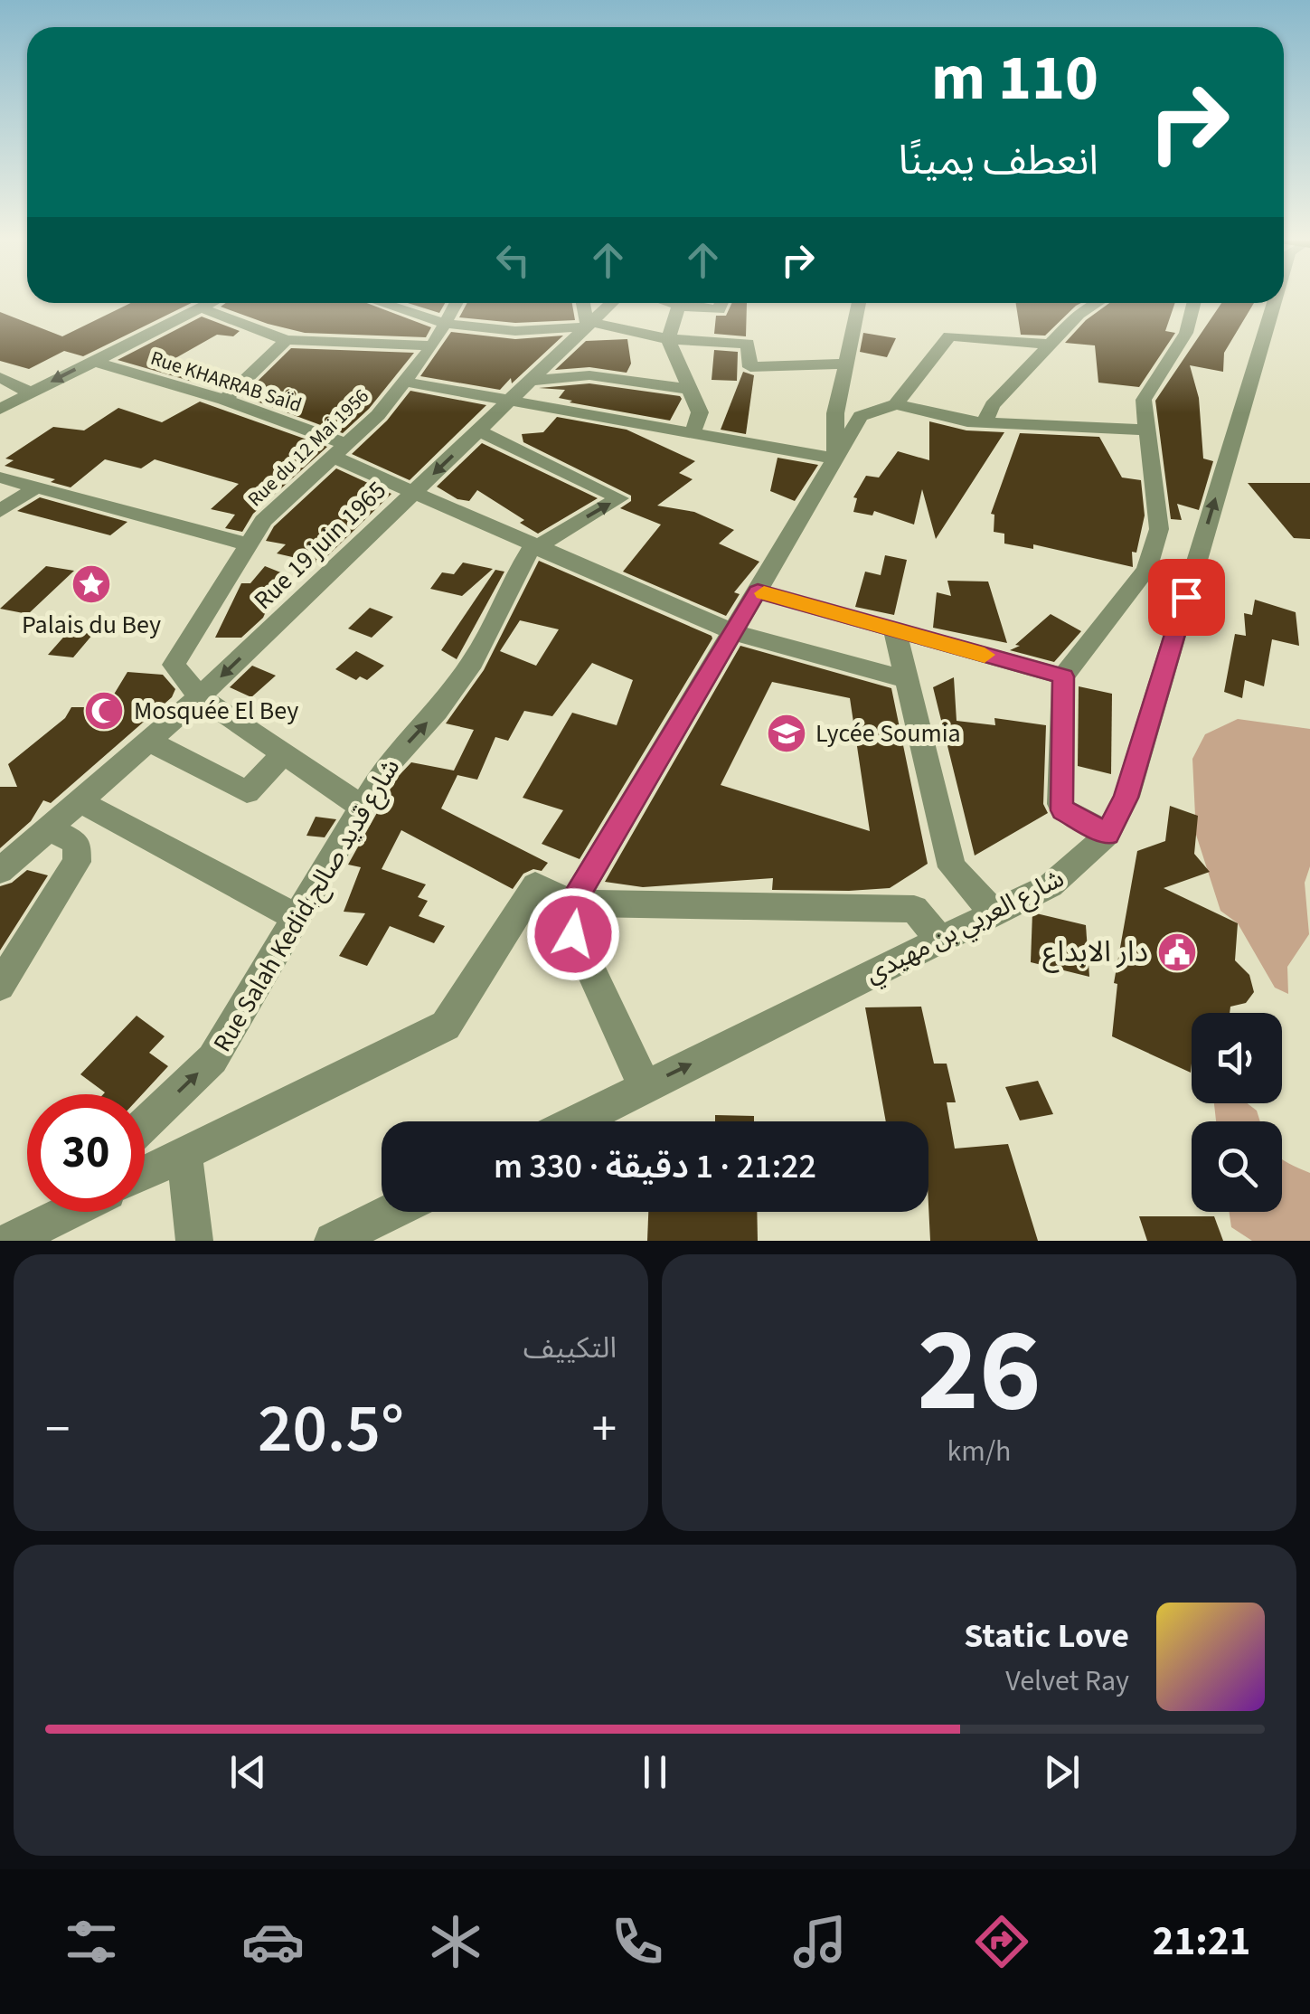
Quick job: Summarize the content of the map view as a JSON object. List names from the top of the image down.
{
  "streets": {
    "street": [
      "Rue KHARRAB SaÏd",
      "Rue du 12 Mai 1956",
      "Rue 19 juin 1965",
      "Rue Salah Kedid;شارع قديد صالح",
      "شارع العربي بن مهيدي"
    ]
  },
  "crossings": [
    ["Rue KHARRAB SaÏd", "Rue du 12 Mai 1956"],
    ["Rue KHARRAB SaÏd", "Rue 19 juin 1965"],
    ["Rue KHARRAB SaÏd", "Rue Salah Kedid;شارع قديد صالح"],
    ["Rue du 12 Mai 1956", "Rue 19 juin 1965"],
    ["Rue 19 juin 1965", "Rue Salah Kedid;شارع قديد صالح"]
  ],
  "one_way": ["Rue 19 juin 1965"],
  "places": {
    "place": ["Palais du Bey"],
    "mosque": ["Mosquée El Bey"],
    "school or university": ["Lycée Soumia"],
    "public building": ["دار الابداع"]
  },
  "page": {
    "turn": ["110 m", "انعطف يمينًا"],
    "limit": "30",
    "trip": "21:22 · 1 دقيقة · 330 m",
    "tile": [
      ["26", "km/h"],
      "التكييف"
    ],
    "heat": ["−", "20.5°", "+"],
    "song": ["Static Love", "Velvet Ray"],
    "tabs": "21:21"
  }
}
